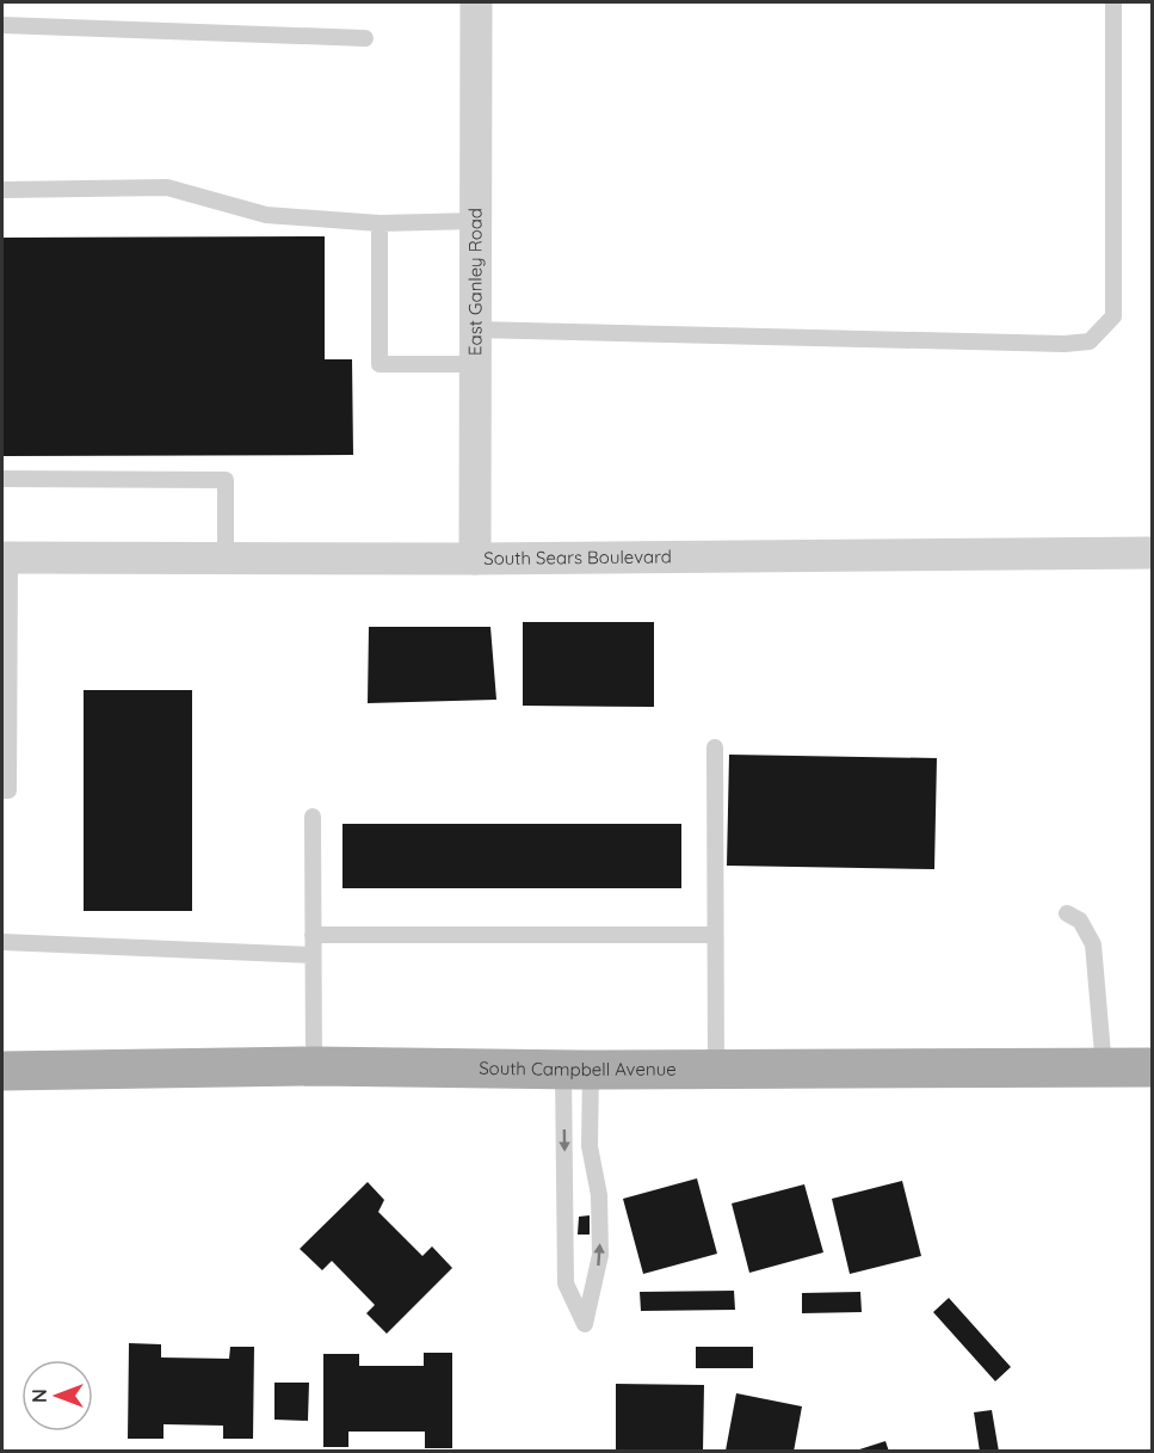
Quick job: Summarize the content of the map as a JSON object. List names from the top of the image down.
{
  "streets": {
    "main road": ["South Campbell Avenue"],
    "street": ["East Ganley Road", "South Sears Boulevard"]
  },
  "crossings": [
    ["East Ganley Road", "South Sears Boulevard"]
  ],
  "north": "left"
}
